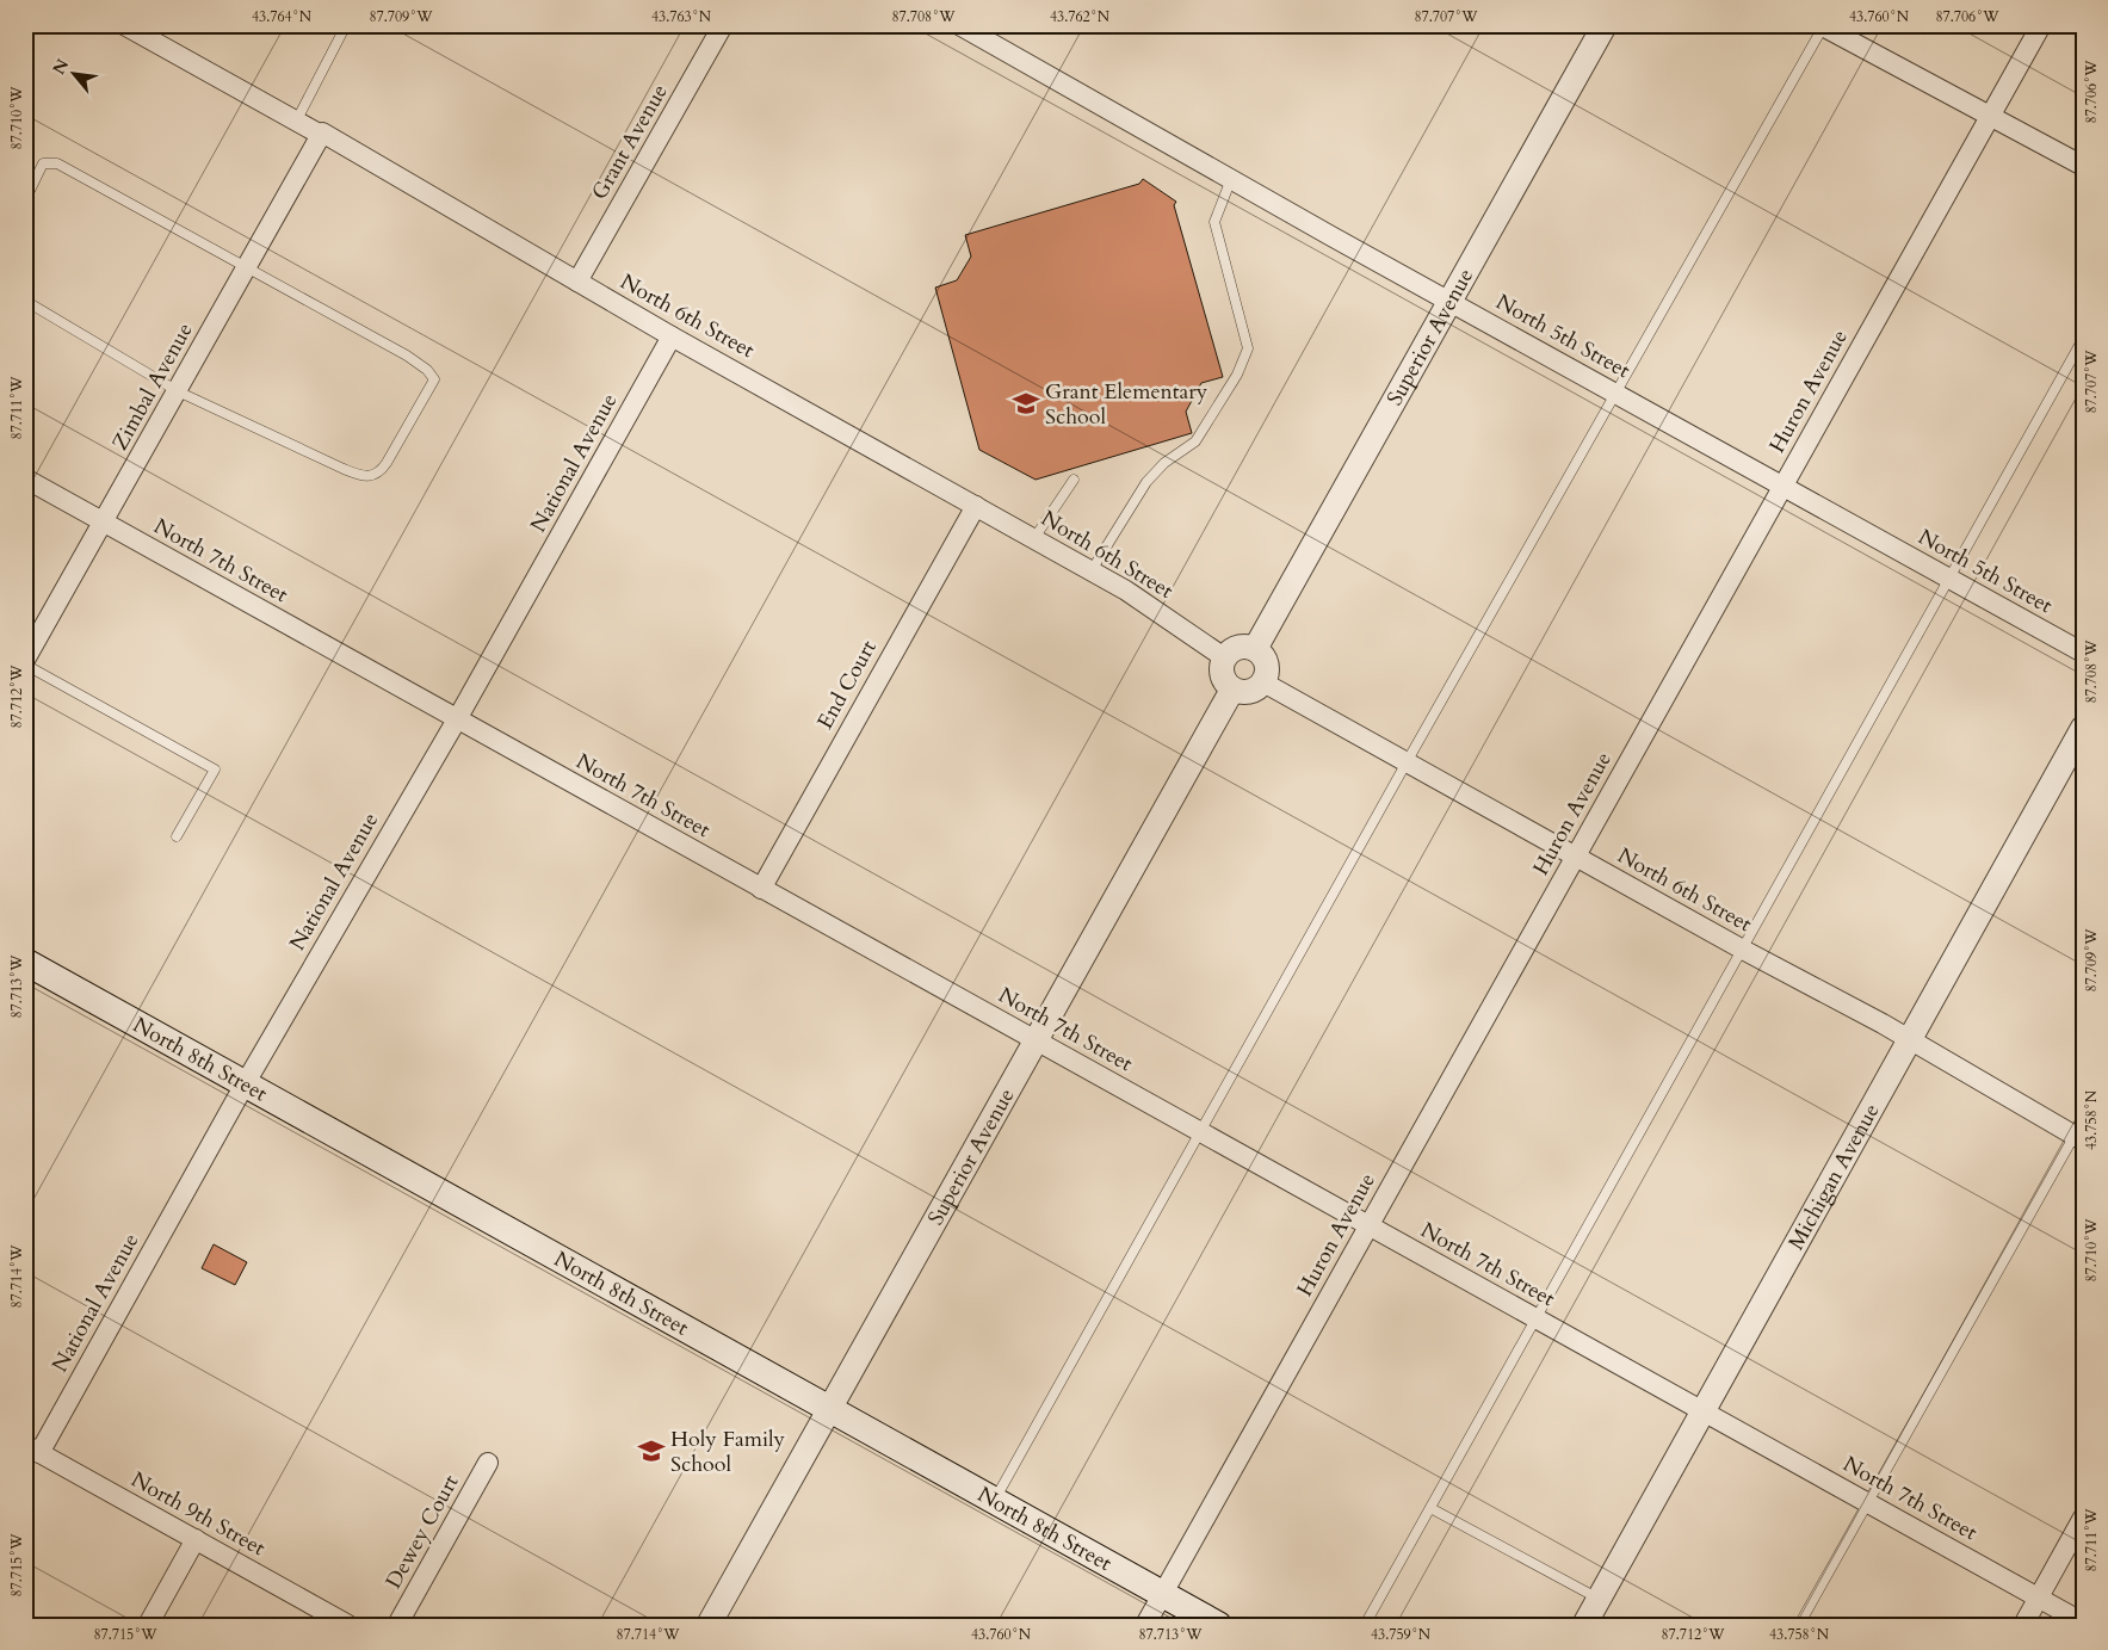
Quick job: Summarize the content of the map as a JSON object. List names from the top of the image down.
{
  "streets": {
    "main road": ["North 8th Street"],
    "street": [
      "Grant Avenue",
      "North 6th Street",
      "Superior Avenue",
      "North 5th Street",
      "Zimbal Avenue",
      "Huron Avenue",
      "National Avenue",
      "North 7th Street",
      "End Court",
      "Michigan Avenue",
      "North 9th Street",
      "Dewey Court"
    ]
  },
  "crossings": [
    ["Grant Avenue", "North 6th Street"],
    ["North 6th Street", "Superior Avenue"],
    ["North 6th Street", "Zimbal Avenue"],
    ["North 6th Street", "Huron Avenue"],
    ["North 6th Street", "National Avenue"],
    ["North 6th Street", "End Court"],
    ["North 6th Street", "Michigan Avenue"],
    ["Superior Avenue", "North 5th Street"],
    ["Superior Avenue", "North 7th Street"],
    ["Superior Avenue", "North 8th Street"],
    ["North 5th Street", "Huron Avenue"],
    ["Zimbal Avenue", "North 7th Street"],
    ["Huron Avenue", "North 7th Street"],
    ["Huron Avenue", "North 8th Street"],
    ["National Avenue", "North 7th Street"],
    ["National Avenue", "North 8th Street"],
    ["National Avenue", "North 9th Street"],
    ["North 7th Street", "End Court"],
    ["North 7th Street", "Michigan Avenue"]
  ],
  "places": {
    "school or university": ["Grant Elementary School", "Holy Family School"]
  },
  "north": "top left",
  "coordinates": [
    "43.764°N",
    "87.709°W",
    "43.763°N",
    "87.708°W",
    "43.762°N",
    "87.707°W",
    "43.760°N",
    "87.706°W",
    "87.710°W",
    "87.711°W",
    "87.712°W",
    "87.713°W",
    "43.758°N",
    "87.714°W",
    "87.715°W",
    "43.759°N"
  ]
}
